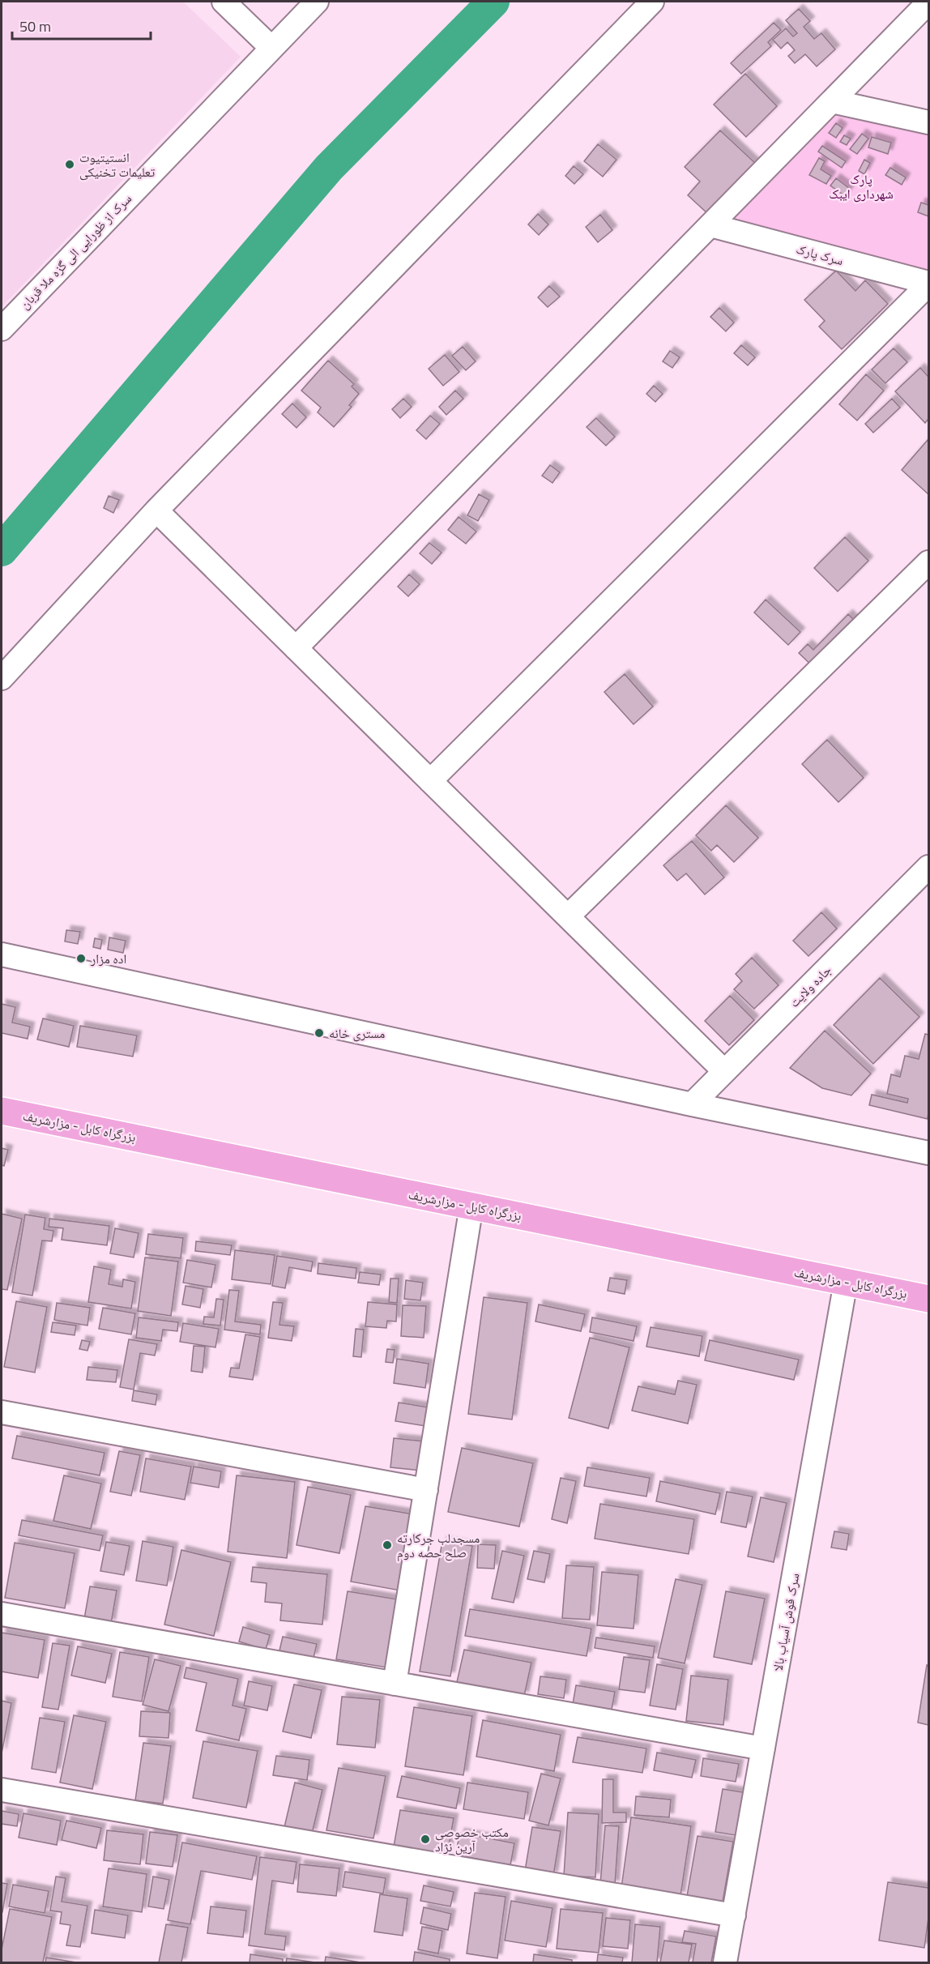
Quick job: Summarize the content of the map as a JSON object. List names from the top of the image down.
{
  "streets": {
    "highway": ["بزرگراه کابل - مزارشریف"],
    "street": [
      "سرک از ظورایی الی گزه ملا قربان",
      "سرک پارک",
      "جاده ولایت",
      "سرک قوش آسیاب بالا"
    ]
  },
  "crossings": [
    ["بزرگراه کابل - مزارشریف", "سرک قوش آسیاب بالا"]
  ],
  "parks": ["پارک شهرداری ایبک"],
  "places": [
    "انستیتیوت تعلیمات تخنیکی",
    "اده مزار",
    "مستری خانه",
    "مسجدلب جرکارته صلح حصه دوم",
    "مکتب خصوصی آرین نژاد"
  ],
  "scale_bar": "50 m"
}
